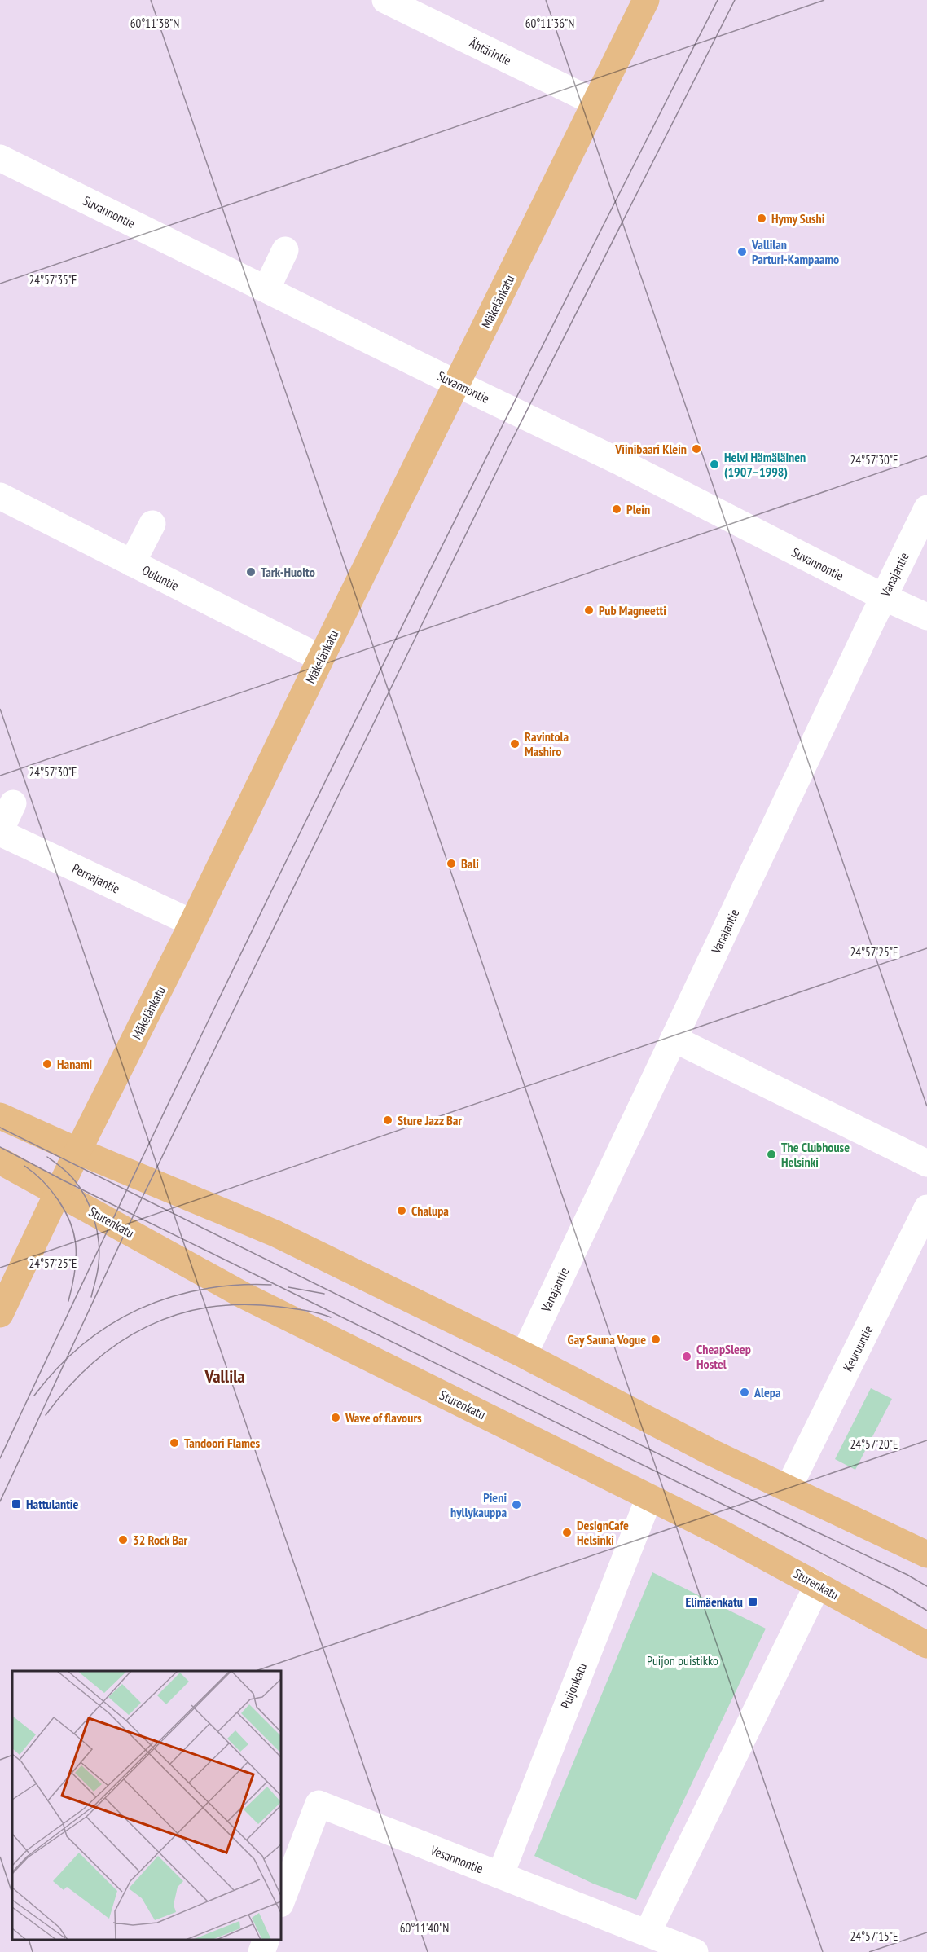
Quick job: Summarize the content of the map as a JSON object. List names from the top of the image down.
{
  "streets": {
    "main road": ["Mäkelänkatu", "Sturenkatu"],
    "street": [
      "Ähtärintie",
      "Suvannontie",
      "Vanajantie",
      "Ouluntie",
      "Pernajantie",
      "Keuruuntie",
      "Puijonkatu",
      "Vesannontie"
    ]
  },
  "crossings": [
    ["Ähtärintie", "Mäkelänkatu"],
    ["Suvannontie", "Mäkelänkatu"],
    ["Suvannontie", "Vanajantie"],
    ["Mäkelänkatu", "Ouluntie"],
    ["Mäkelänkatu", "Pernajantie"],
    ["Mäkelänkatu", "Sturenkatu"],
    ["Sturenkatu", "Puijonkatu"],
    ["Puijonkatu", "Vesannontie"]
  ],
  "districts": ["Vallila"],
  "parks": ["Puijon puistikko"],
  "places": {
    "other": [
      "Hymy Sushi",
      "Vallilan Parturi-Kampaamo",
      "Viinibaari Klein",
      "Helvi Hämäläinen (1907–1998)",
      "Plein",
      "Tark-Huolto",
      "Pub Magneetti",
      "Ravintola Mashiro",
      "Bali",
      "Hanami",
      "Sture Jazz Bar",
      "The Clubhouse Helsinki",
      "Chalupa",
      "Gay Sauna Vogue",
      "CheapSleep Hostel",
      "Alepa",
      "Wave of flavours",
      "Tandoori Flames",
      "Pieni hyllykauppa",
      "DesignCafe Helsinki",
      "32 Rock Bar"
    ],
    "transit": ["Hattulantie", "Elimäenkatu"]
  },
  "coordinates": [
    "60°11'38\"N",
    "60°11'36\"N",
    "24°57'35\"E",
    "24°57'30\"E",
    "24°57'25\"E",
    "24°57'20\"E",
    "60°11'40\"N",
    "24°57'15\"E"
  ]
}
